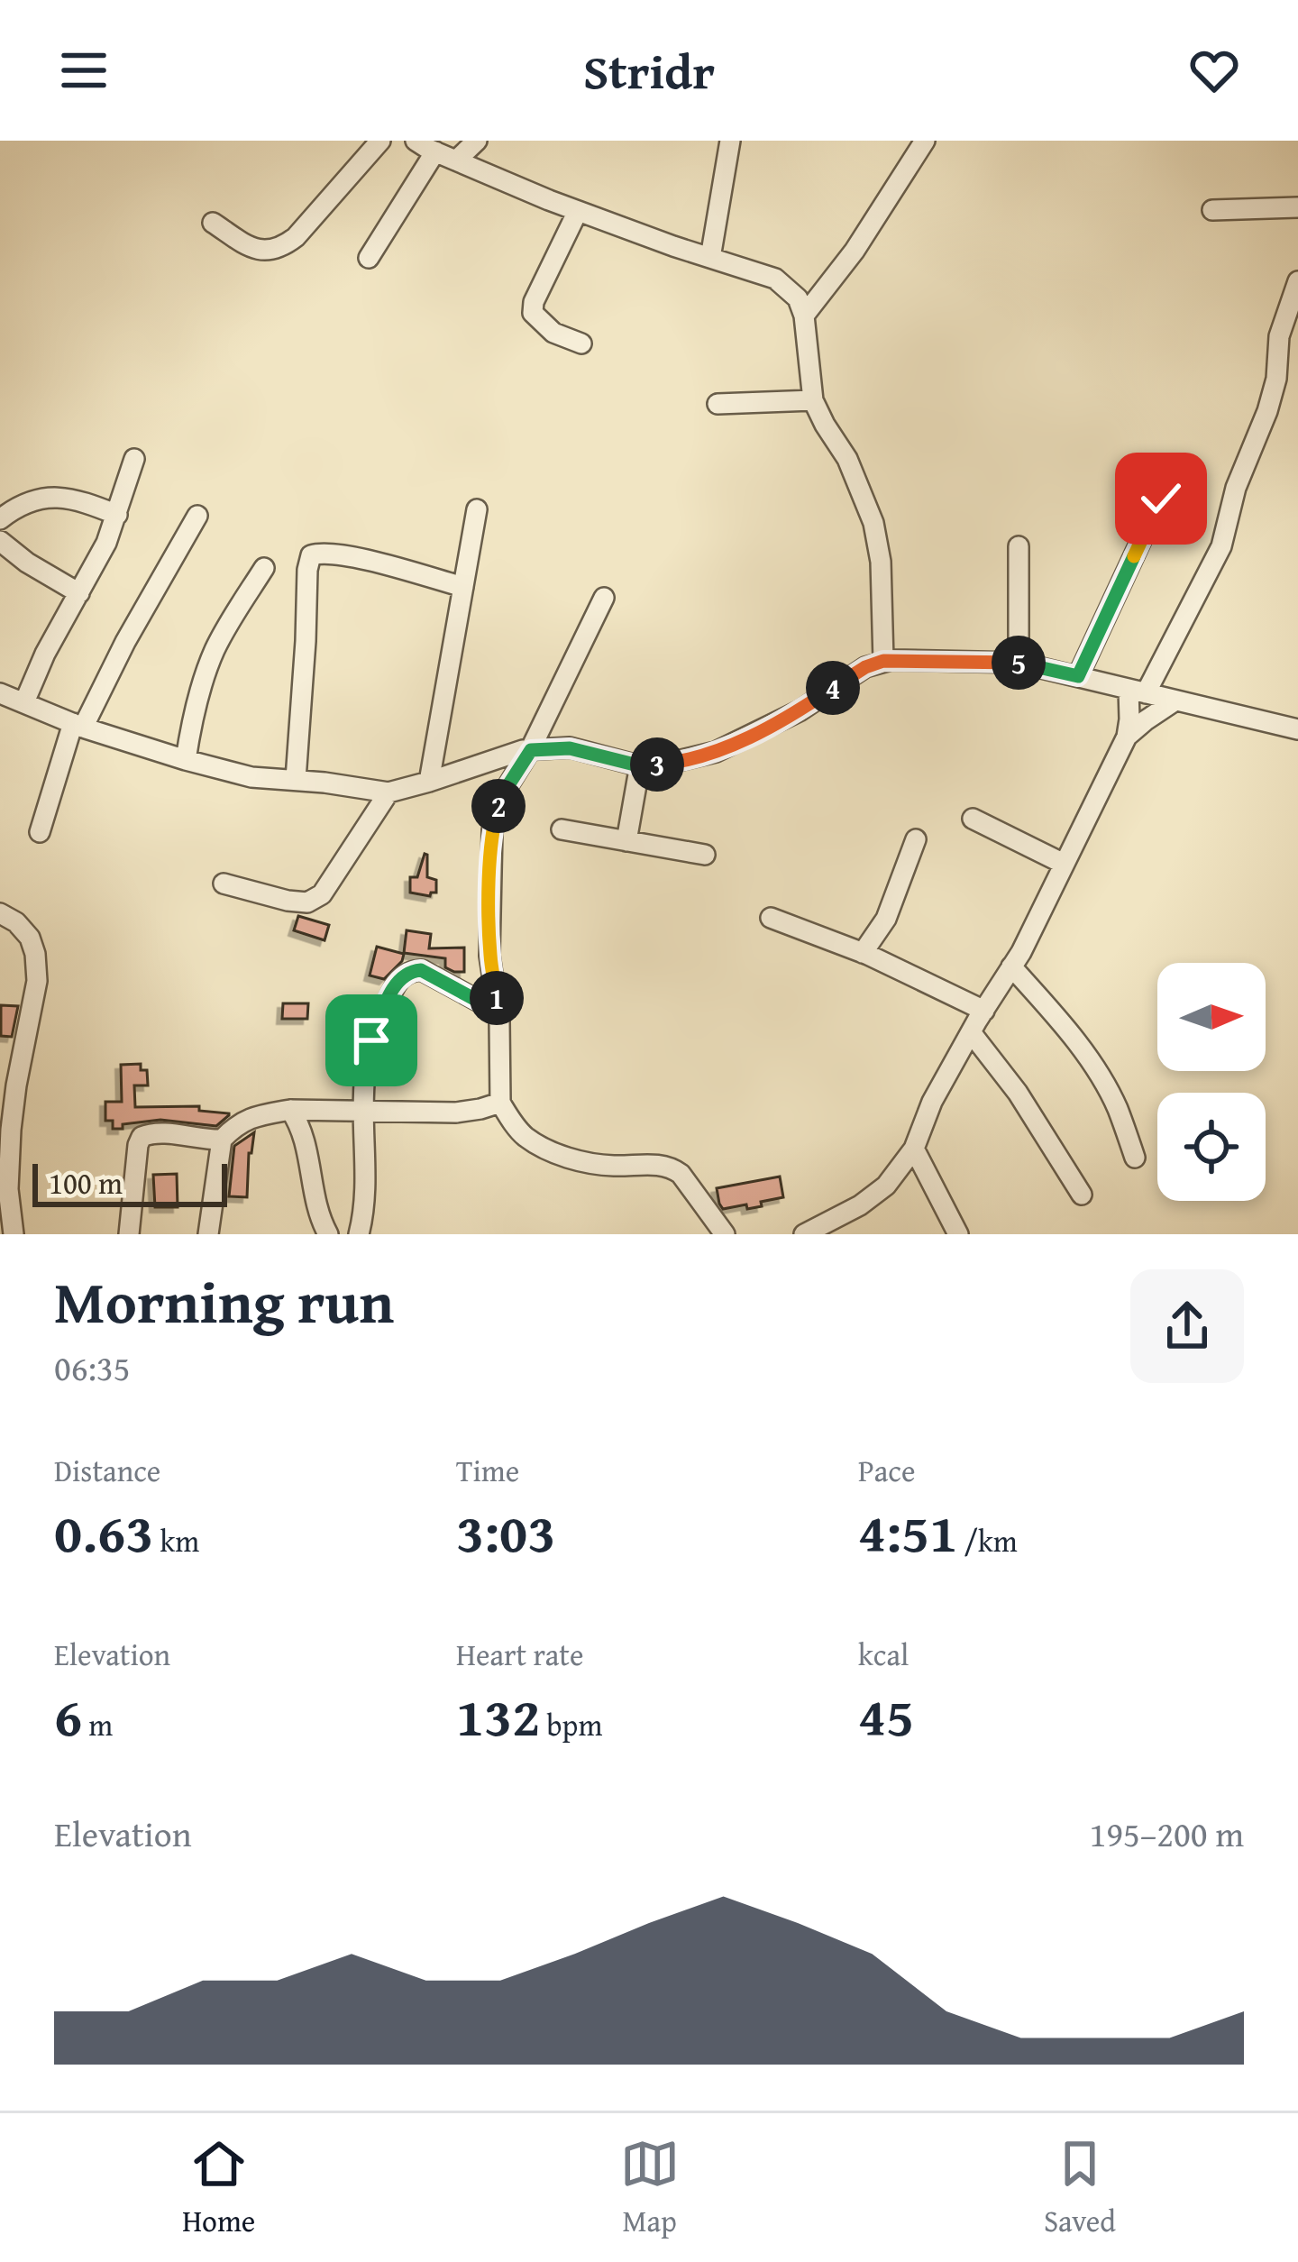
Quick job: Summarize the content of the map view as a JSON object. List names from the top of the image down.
{
  "scale_bar": "100 m",
  "north": "right",
  "page": {
    "header": "Stridr",
    "pins": [
      "5",
      "4",
      "3",
      "2",
      "1"
    ],
    "scale": "100 m",
    "heading": ["Morning run", "06:35"],
    "stats": [
      ["Distance", "0.63 km"],
      ["Time", "3:03"],
      ["Pace", "4:51 /km"],
      ["Elevation", "6 m"],
      ["Heart rate", "132 bpm"],
      ["kcal", "45"]
    ],
    "chart": ["Elevation", "195–200 m"],
    "tabs": ["Home", "Map", "Saved"]
  }
}
